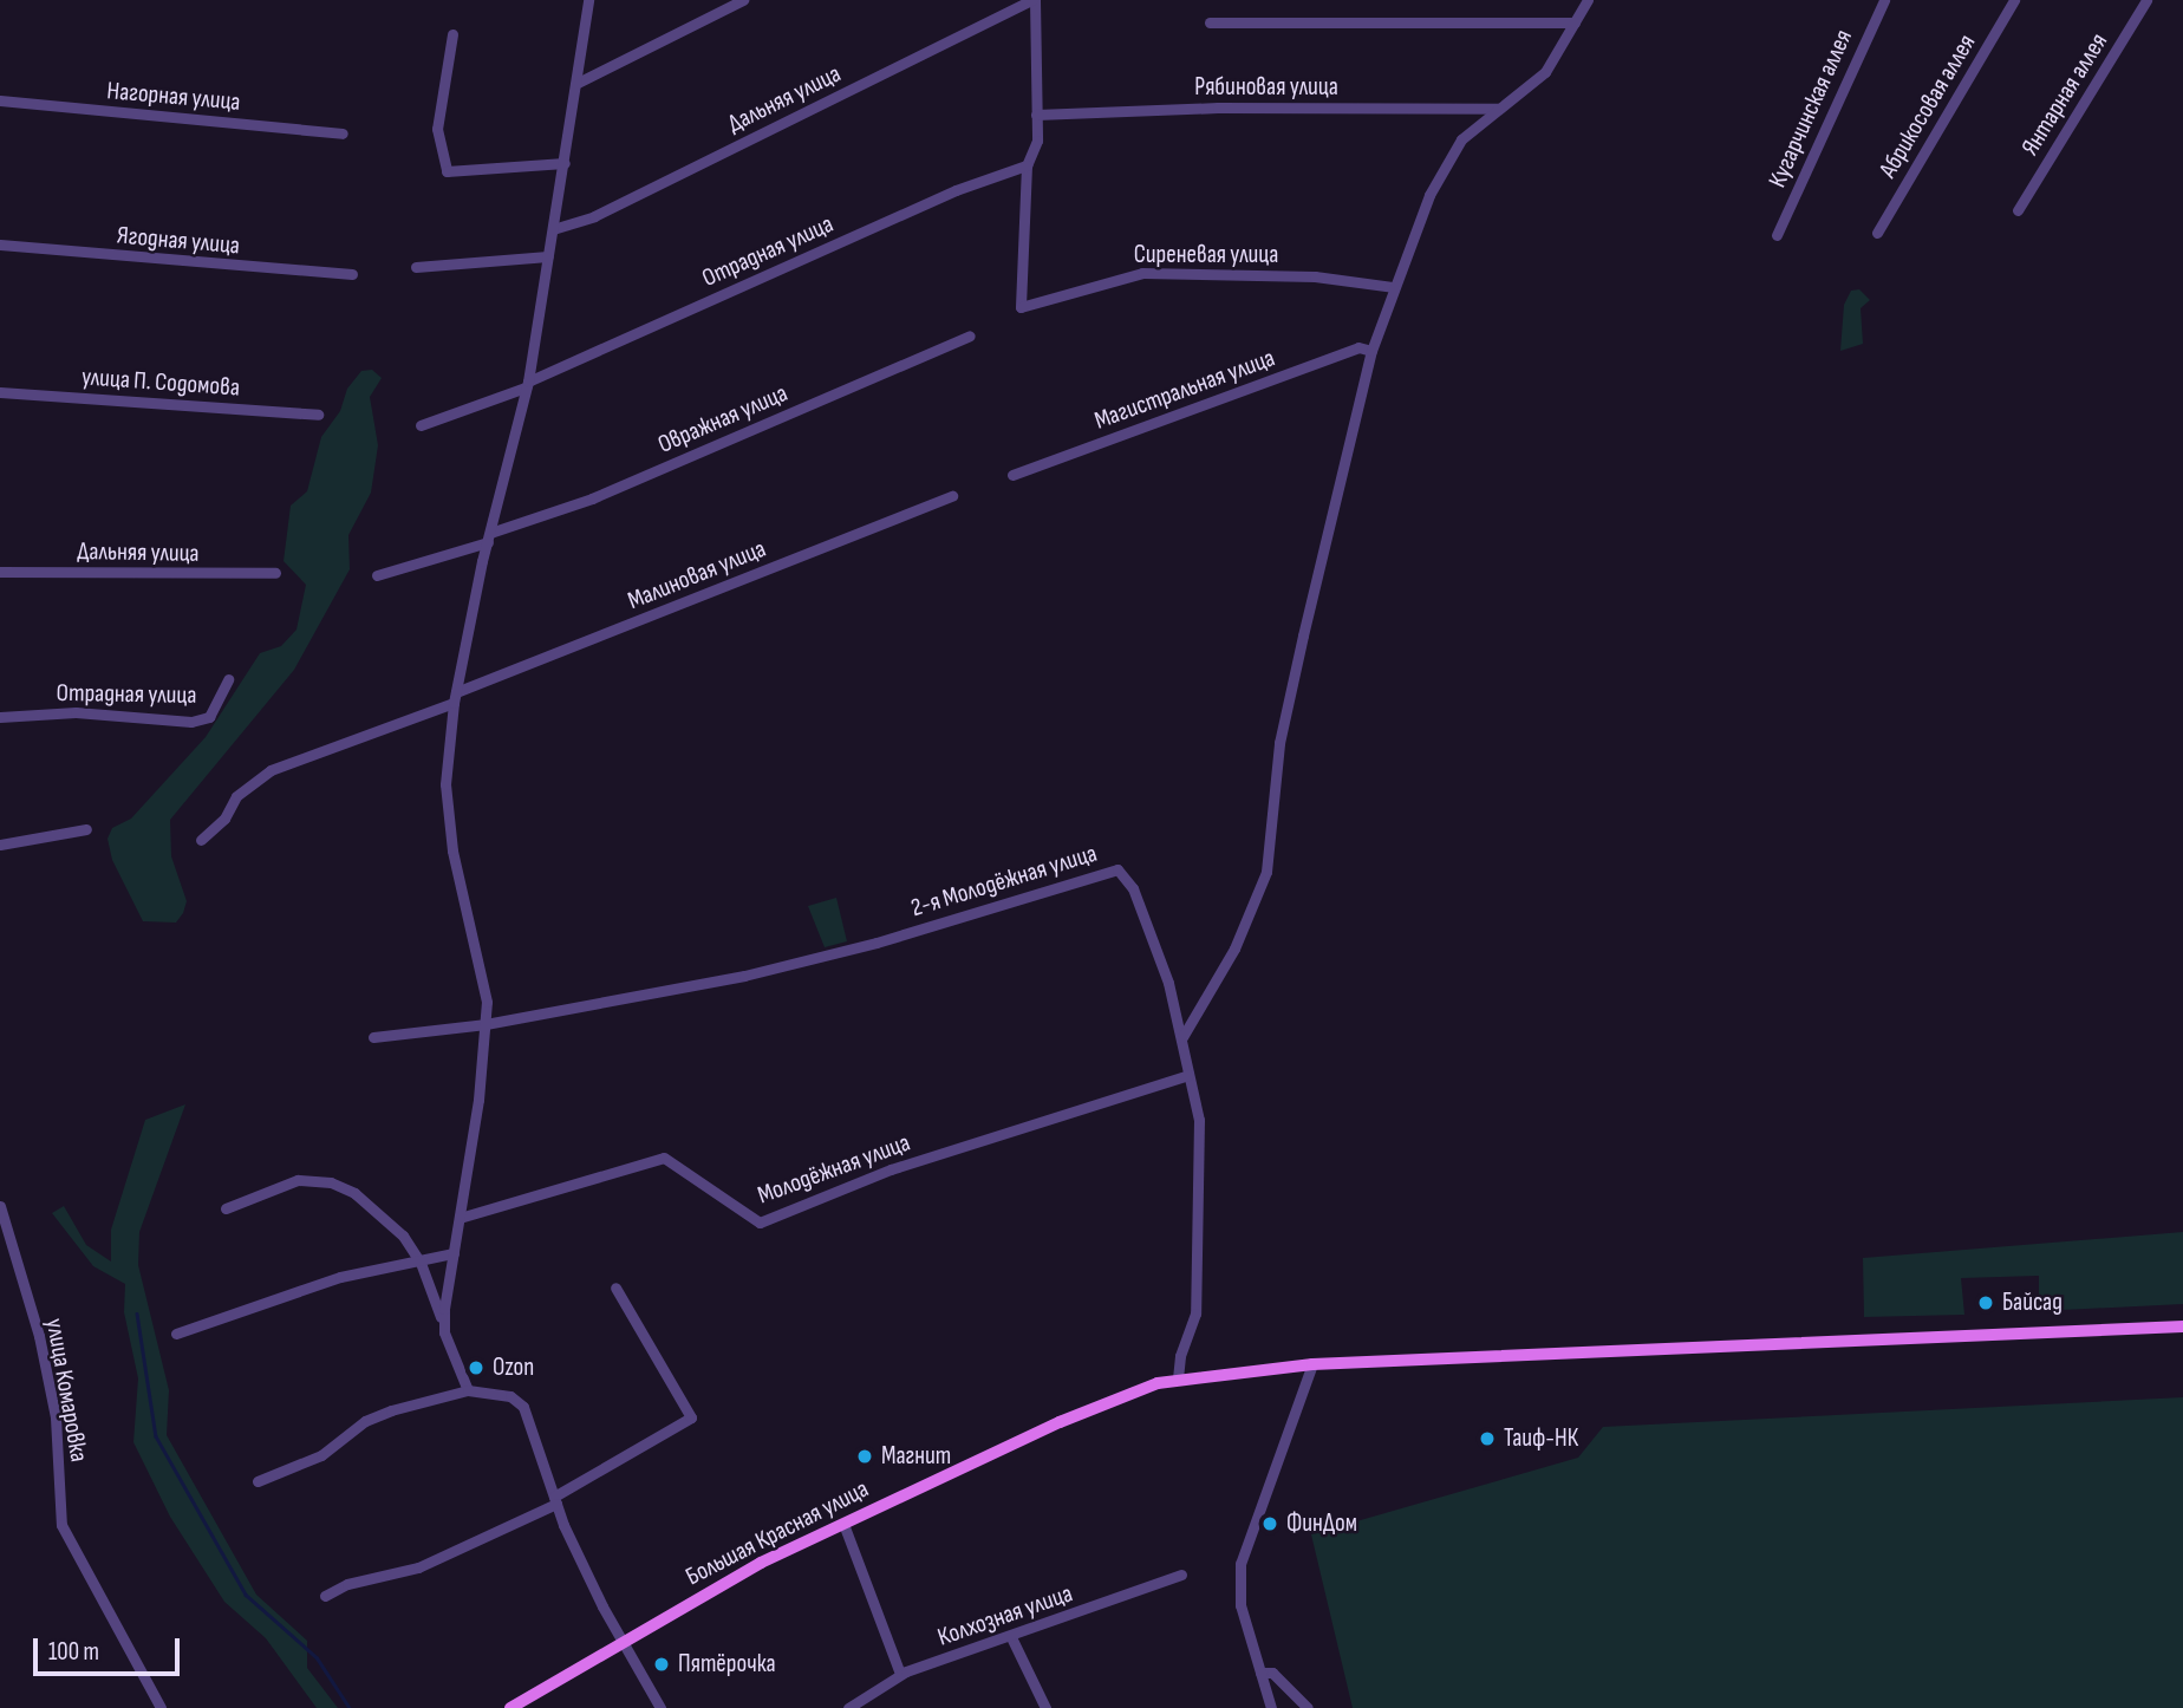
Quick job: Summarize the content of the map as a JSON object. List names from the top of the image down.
{
  "streets": {
    "main road": ["Большая Красная улица"],
    "street": [
      "Рябиновая улица",
      "Янтарная аллея",
      "Нагорная улица",
      "Дальняя улица",
      "Абрикосовая аллея",
      "Кугарчинская аллея",
      "Ягодная улица",
      "Отрадная улица",
      "Сиреневая улица",
      "улица П. Содомова",
      "Магистральная улица",
      "Овражная улица",
      "Малиновая улица",
      "2-я Молодёжная улица",
      "Молодёжная улица",
      "улица Комаровка",
      "Колхозная улица"
    ]
  },
  "crossings": [
    ["Отрадная улица", "Сиреневая улица"],
    ["2-я Молодёжная улица", "Молодёжная улица"],
    ["2-я Молодёжная улица", "Большая Красная улица"]
  ],
  "places": [
    "Байсад",
    "Ozon",
    "Таиф-НК",
    "Магнит",
    "ФинДом",
    "Пятёрочка"
  ],
  "scale_bar": "100 m"
}
